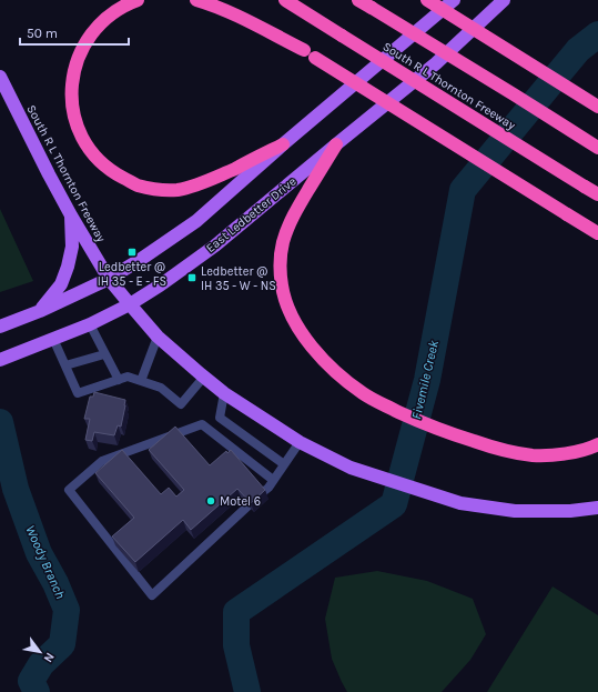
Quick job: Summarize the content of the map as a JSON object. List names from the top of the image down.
{
  "streets": {
    "highway": ["South R L Thornton Freeway"],
    "main road": ["East Ledbetter Drive"]
  },
  "crossings": [
    ["South R L Thornton Freeway", "East Ledbetter Drive"]
  ],
  "water": ["Fivemile Creek", "Woody Branch"],
  "places": {
    "transit": ["Ledbetter @ IH 35 - E - FS", "Ledbetter @ IH 35 - W - NS"],
    "other": ["Motel 6"]
  },
  "scale_bar": "50 m",
  "north": "bottom right"
}
